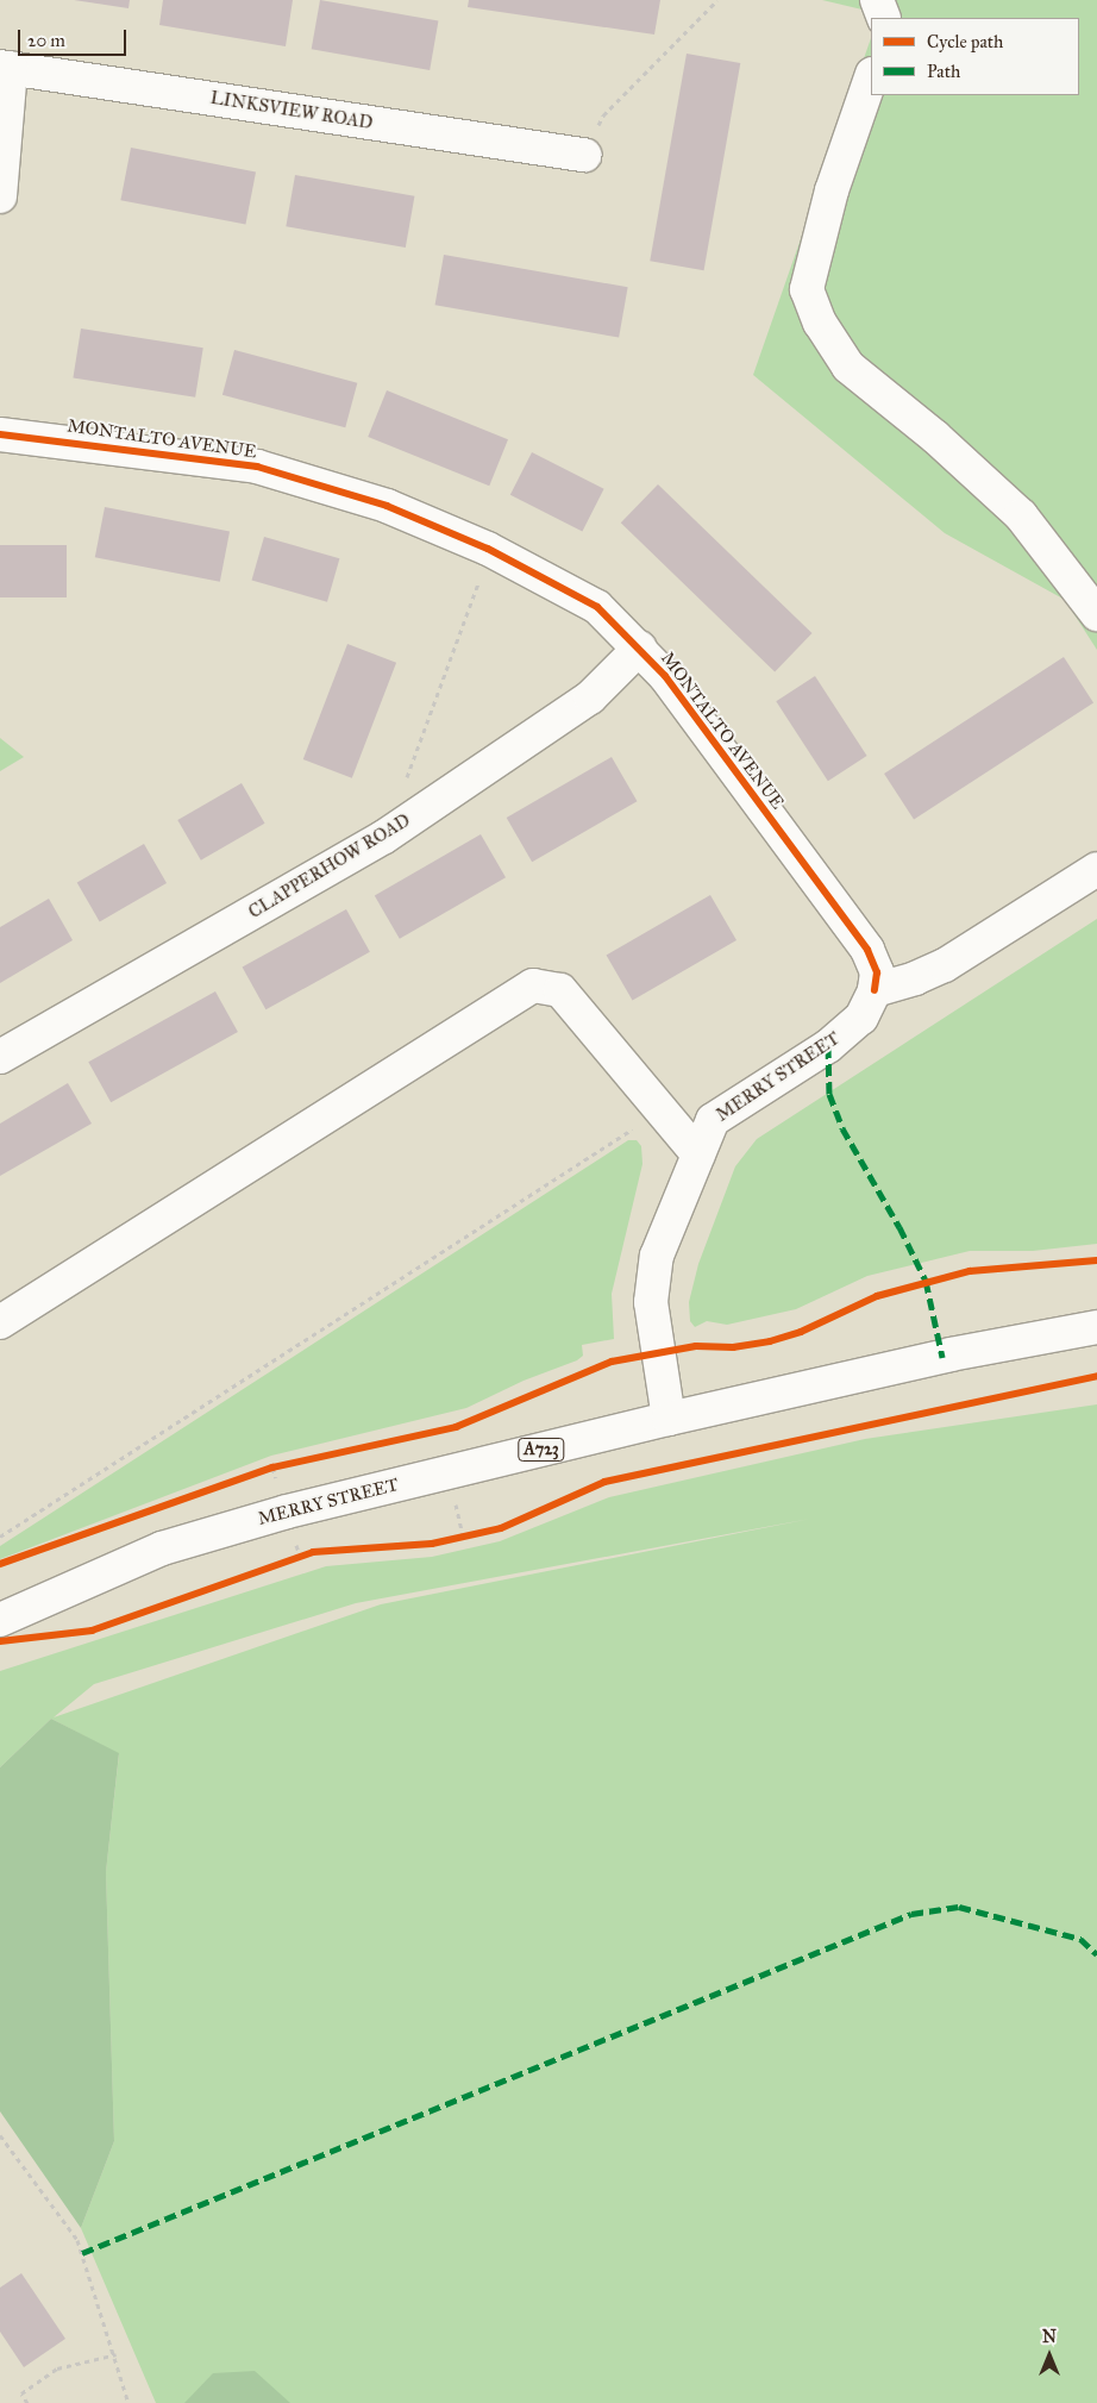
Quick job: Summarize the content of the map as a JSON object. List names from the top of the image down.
{
  "streets": {
    "street": [
      "LINKSVIEW ROAD",
      "MONTALTO AVENUE",
      "CLAPPERHOW ROAD",
      "MERRY STREET",
      "A723"
    ]
  },
  "crossings": [
    ["MONTALTO AVENUE", "CLAPPERHOW ROAD"],
    ["MONTALTO AVENUE", "MERRY STREET"]
  ],
  "legend": ["Cycle path", "Path"],
  "scale_bar": "20 m",
  "north": "top"
}
